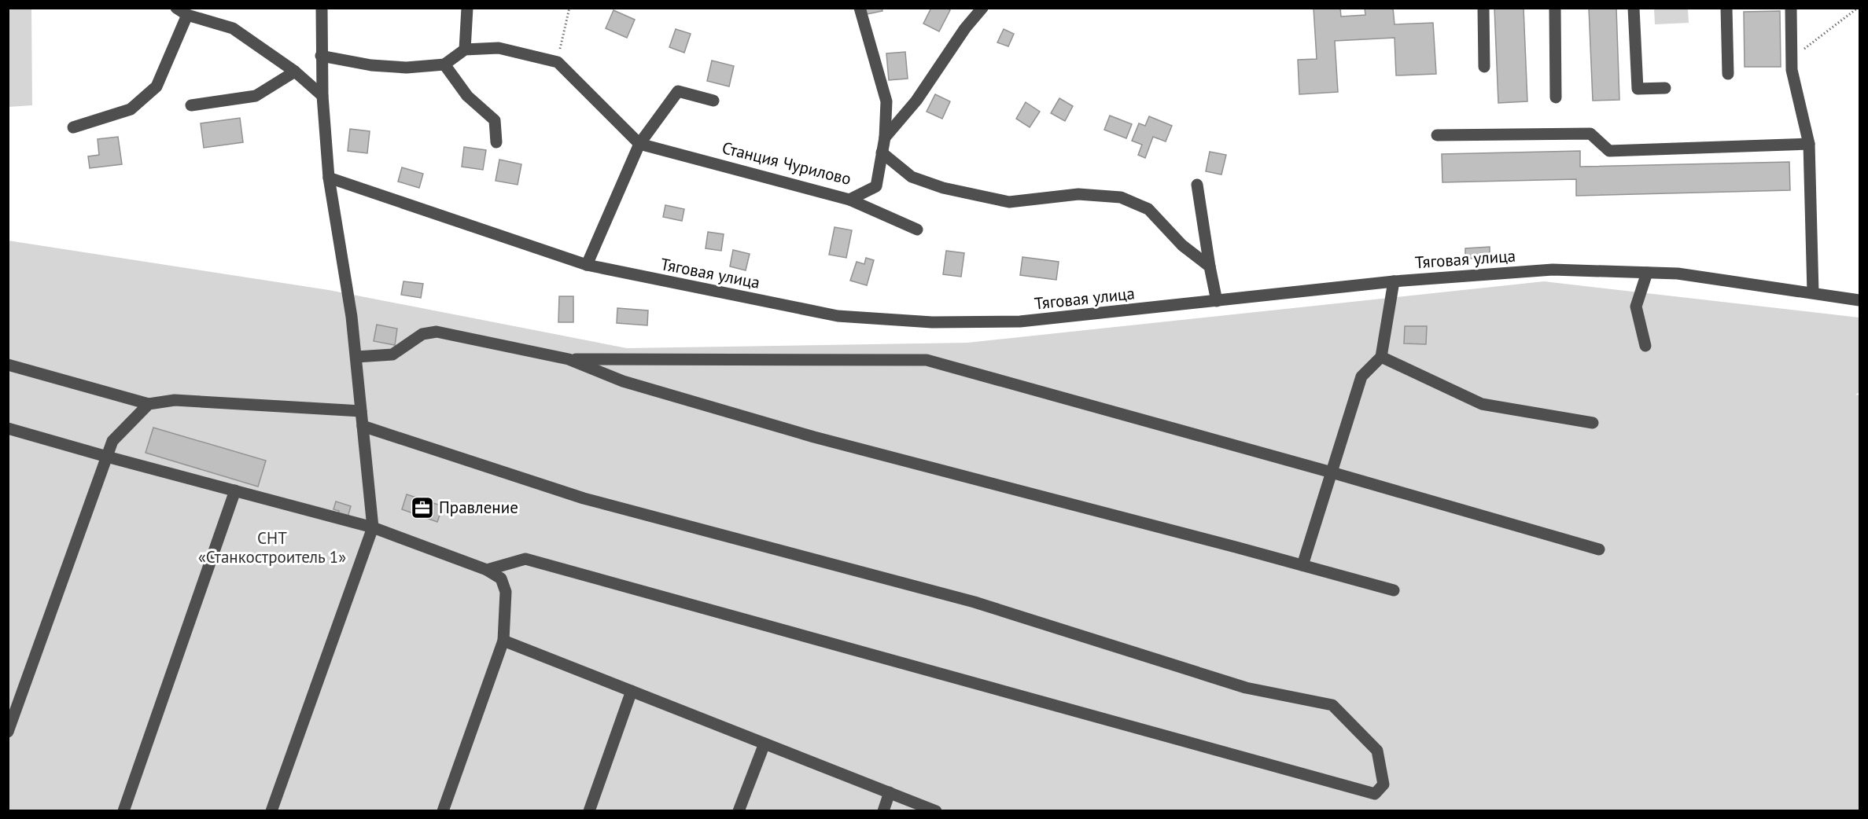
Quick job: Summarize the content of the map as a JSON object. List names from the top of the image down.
{
  "streets": {
    "street": ["Станция Чурилово", "Тяговая улица"]
  },
  "parks": ["СНТ «Станкостроитель 1»"],
  "places": {
    "office": ["Правление"]
  }
}
